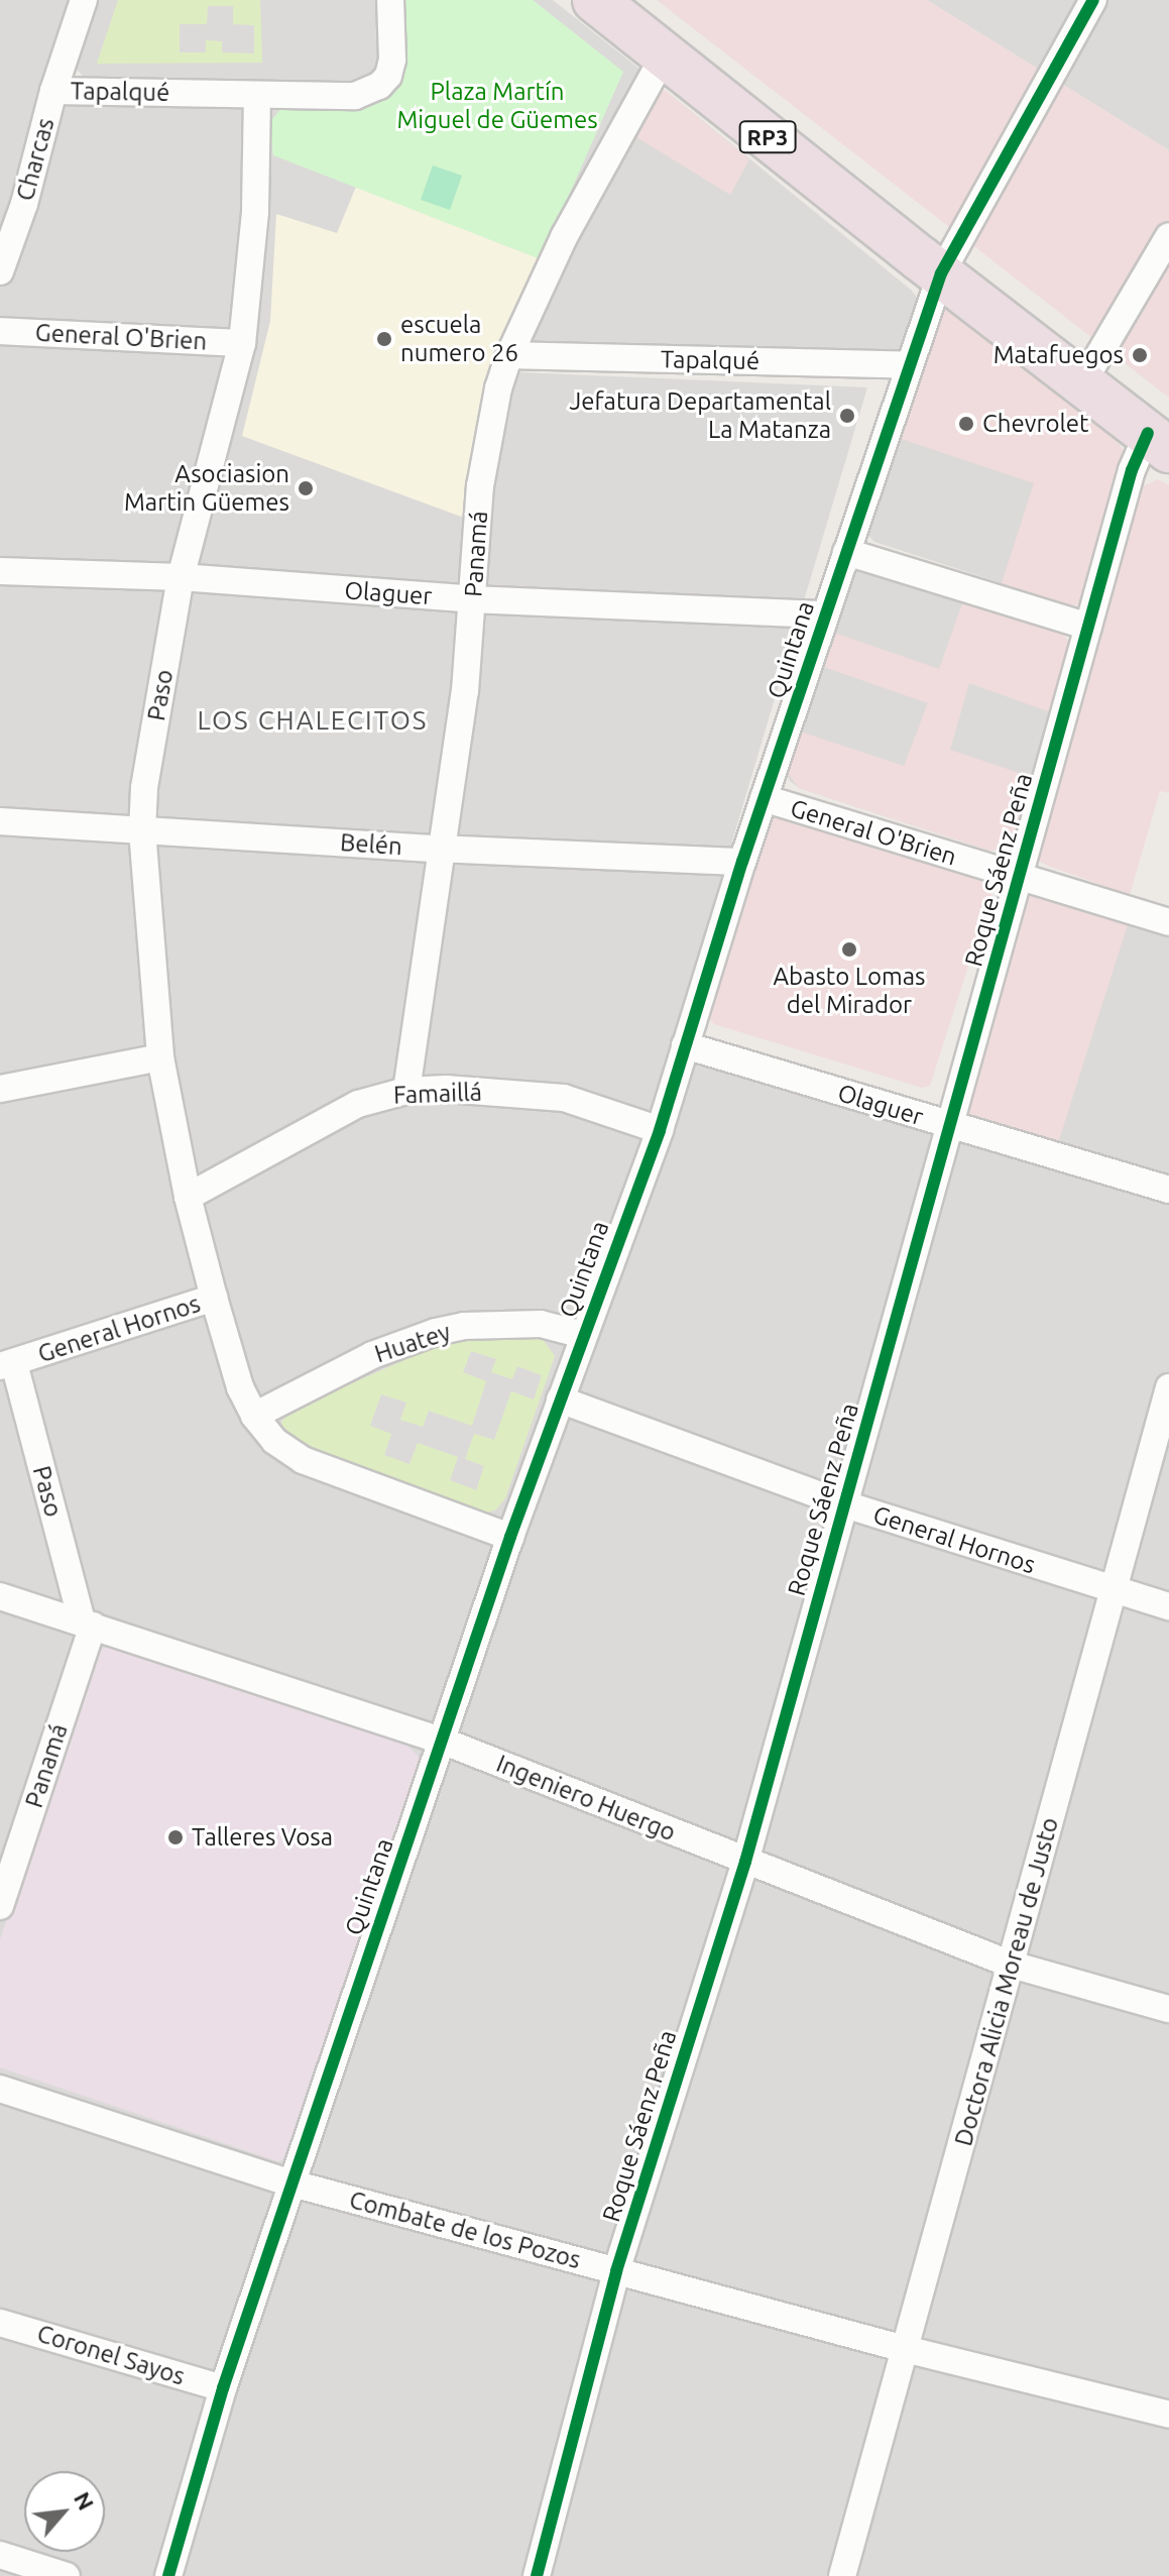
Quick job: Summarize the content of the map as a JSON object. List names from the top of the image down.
{
  "streets": {
    "highway": ["RP3"],
    "street": [
      "Tapalqué",
      "Charcas",
      "General O'Brien",
      "Panamá",
      "Olaguer",
      "Quintana",
      "Paso",
      "Belén",
      "Roque Sáenz Peña",
      "Famaillá",
      "General Hornos",
      "Huatey",
      "Ingeniero Huergo",
      "Doctora Alicia Moreau de Justo",
      "Combate de los Pozos",
      "Coronel Sayos"
    ]
  },
  "crossings": [
    ["Tapalqué", "Charcas"],
    ["Tapalqué", "Panamá"],
    ["Tapalqué", "Quintana"],
    ["Tapalqué", "Paso"],
    ["RP3", "Panamá"],
    ["RP3", "Quintana"],
    ["RP3", "Roque Sáenz Peña"],
    ["General O'Brien", "Quintana"],
    ["General O'Brien", "Paso"],
    ["General O'Brien", "Roque Sáenz Peña"],
    ["Panamá", "Olaguer"],
    ["Panamá", "Paso"],
    ["Panamá", "Belén"],
    ["Panamá", "Famaillá"],
    ["Panamá", "Ingeniero Huergo"],
    ["Olaguer", "Quintana"],
    ["Olaguer", "Paso"],
    ["Olaguer", "Roque Sáenz Peña"],
    ["Quintana", "Belén"],
    ["Quintana", "Famaillá"],
    ["Quintana", "General Hornos"],
    ["Quintana", "Huatey"],
    ["Quintana", "Ingeniero Huergo"],
    ["Quintana", "Combate de los Pozos"],
    ["Quintana", "Coronel Sayos"],
    ["Paso", "Belén"],
    ["Paso", "Famaillá"],
    ["Paso", "General Hornos"],
    ["Paso", "Ingeniero Huergo"],
    ["Roque Sáenz Peña", "General Hornos"],
    ["Roque Sáenz Peña", "Ingeniero Huergo"],
    ["Roque Sáenz Peña", "Combate de los Pozos"],
    ["General Hornos", "Huatey"],
    ["General Hornos", "Doctora Alicia Moreau de Justo"],
    ["Ingeniero Huergo", "Doctora Alicia Moreau de Justo"],
    ["Doctora Alicia Moreau de Justo", "Combate de los Pozos"]
  ],
  "districts": ["LOS CHALECITOS"],
  "parks": ["Plaza Martín Miguel de Güemes"],
  "places": [
    "escuela numero 26",
    "Matafuegos",
    "Jefatura Departamental La Matanza",
    "Chevrolet",
    "Asociasion Martin Güemes",
    "Abasto Lomas del Mirador",
    "Talleres Vosa"
  ],
  "north": "top right"
}
